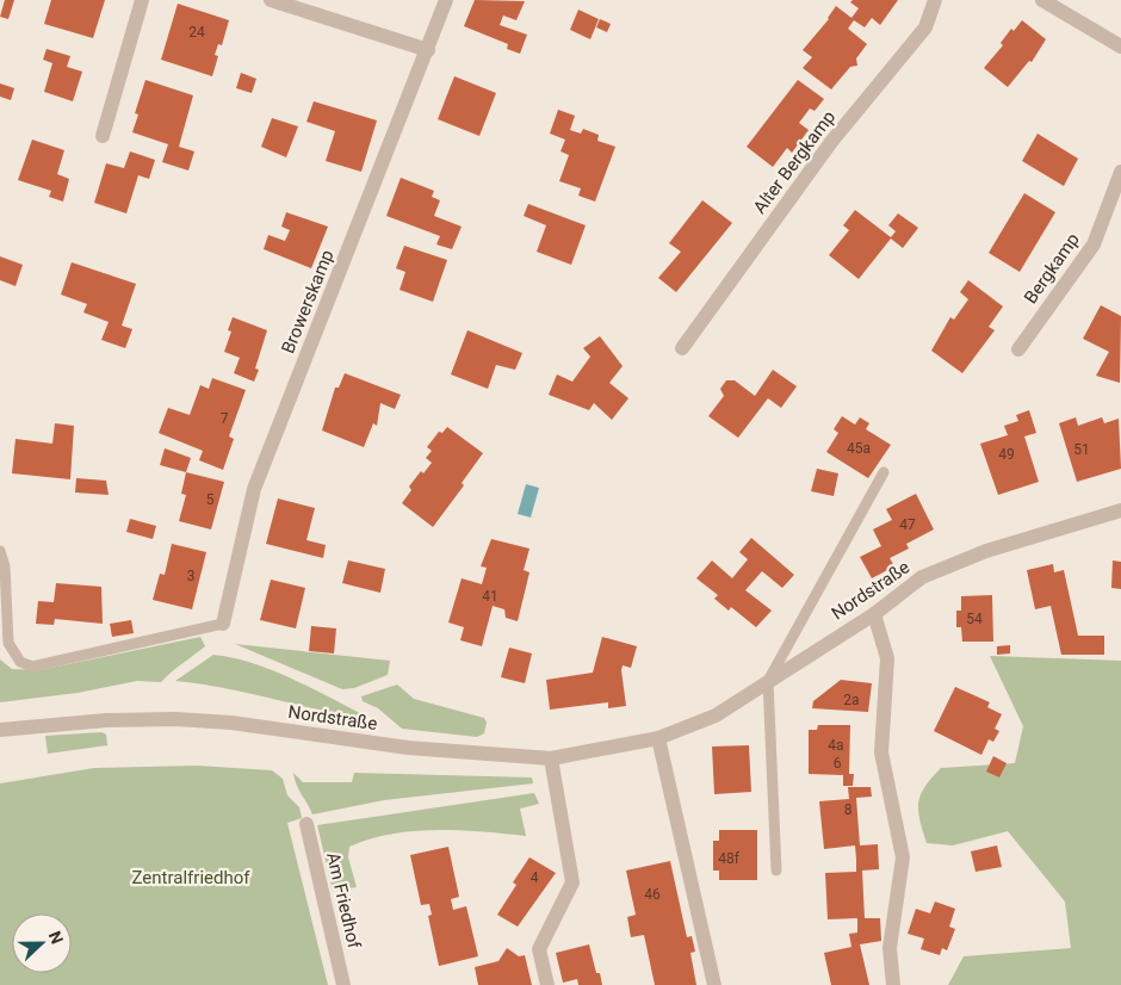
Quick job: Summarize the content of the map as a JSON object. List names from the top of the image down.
{
  "streets": {
    "street": [
      "Alter Bergkamp",
      "Bergkamp",
      "Browerskamp",
      "Nordstraße",
      "Am Friedhof"
    ]
  },
  "parks": ["Zentralfriedhof"],
  "house_numbers": [
    "24",
    "7",
    "45a",
    "51",
    "49",
    "5",
    "47",
    "3",
    "41",
    "54",
    "2a",
    "4a",
    "6",
    "8",
    "48f",
    "4",
    "46"
  ],
  "north": "right"
}
